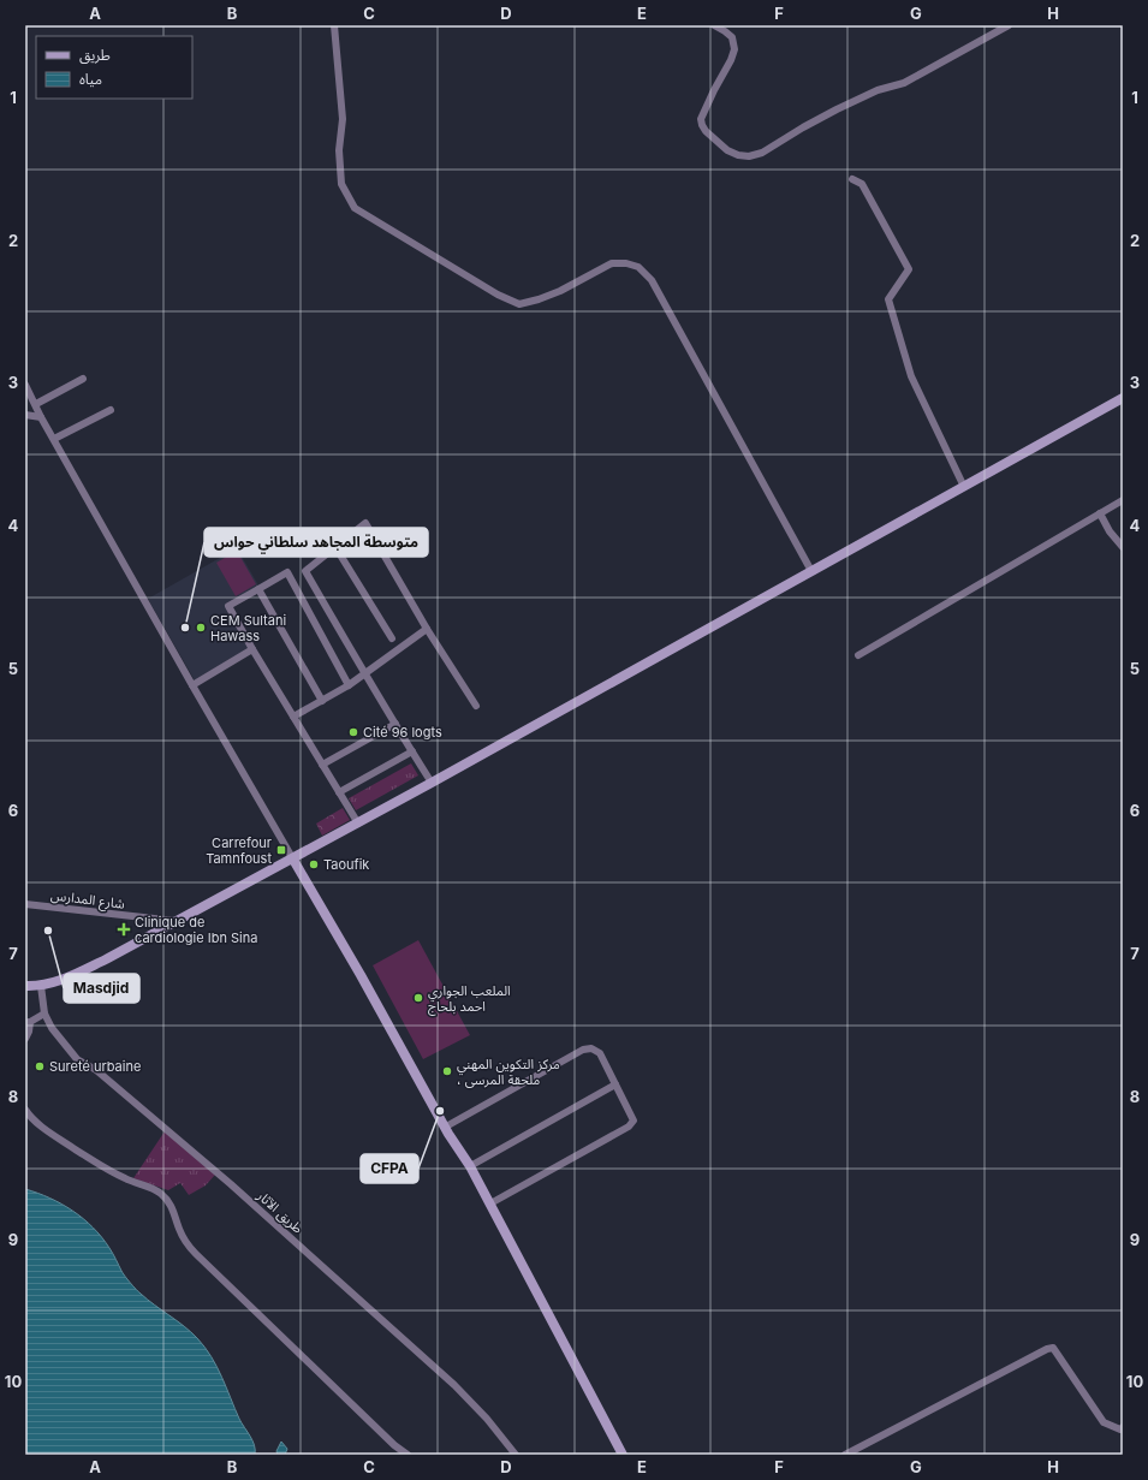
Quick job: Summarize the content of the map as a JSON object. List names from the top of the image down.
{
  "streets": {
    "street": ["شارع المدارس", "طريق الآثار"]
  },
  "places": {
    "other": [
      "متوسطة المجاهد سلطاني حواس",
      "CEM Sultani Hawass",
      "Cité 96 logts",
      "Taoufik",
      "Masdjid",
      "الملعب الجواري احمد بلحاج",
      "Sureté urbaine",
      "مركز التكوين المهني ، ملحقة المرسى",
      "CFPA"
    ],
    "transit": ["Carrefour Tamnfoust"],
    "health": ["Clinique de cardiologie Ibn Sina"]
  },
  "legend": ["طريق", "مياه"],
  "grid": {
    "columns": [
      "A",
      "B",
      "C",
      "D",
      "E",
      "F",
      "G",
      "H"
    ],
    "rows": [
      "1",
      "2",
      "3",
      "4",
      "5",
      "6",
      "7",
      "8",
      "9",
      "10"
    ]
  }
}
